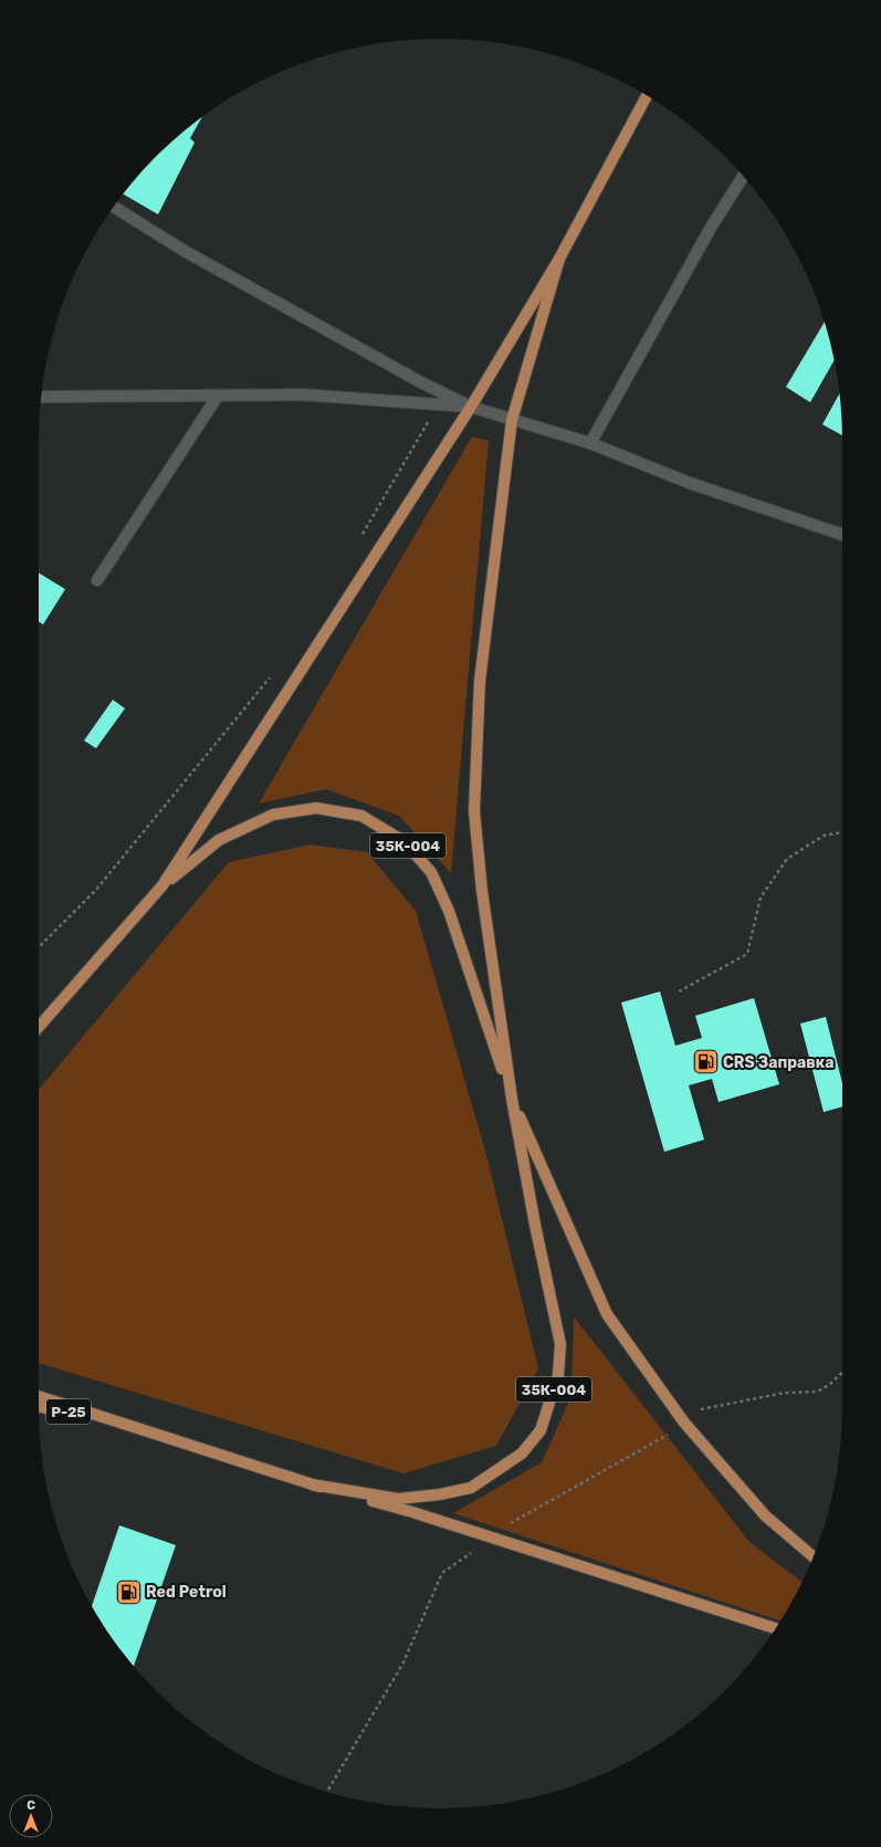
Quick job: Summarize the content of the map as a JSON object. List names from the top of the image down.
{
  "streets": {
    "main road": ["35К-004", "Р-25"]
  },
  "crossings": [
    ["35К-004", "Р-25"]
  ],
  "places": {
    "fuel station": ["CRS Заправка", "Red Petrol"]
  },
  "north": "top"
}
